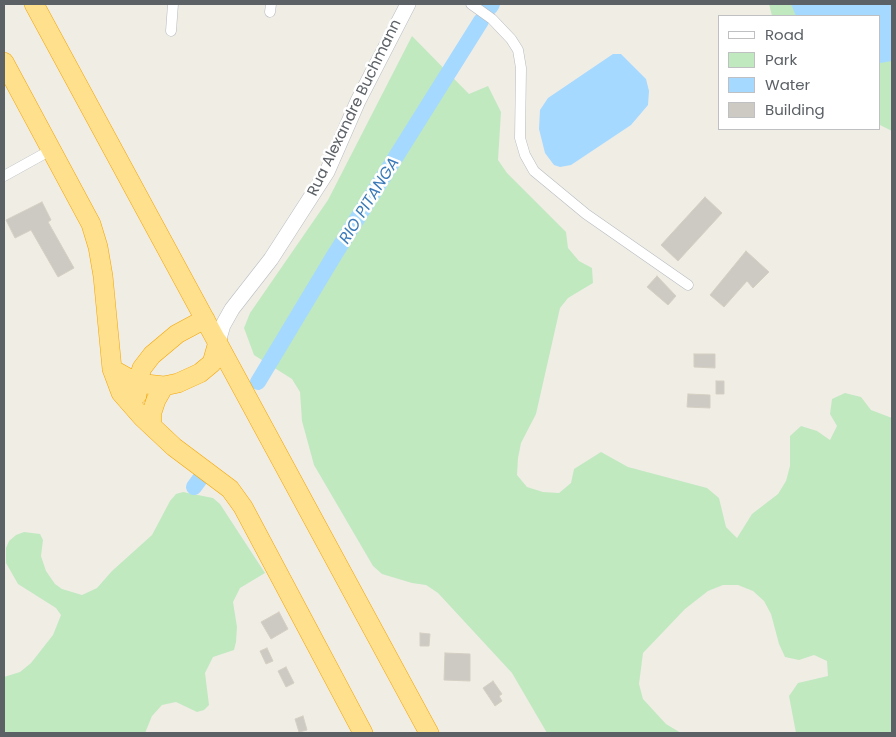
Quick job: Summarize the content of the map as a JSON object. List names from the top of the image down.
{
  "streets": {
    "main road": ["Rua Alexandre Buchmann"]
  },
  "water": ["RIO PITANGA"],
  "legend": [
    "Road",
    "Park",
    "Water",
    "Building"
  ]
}
